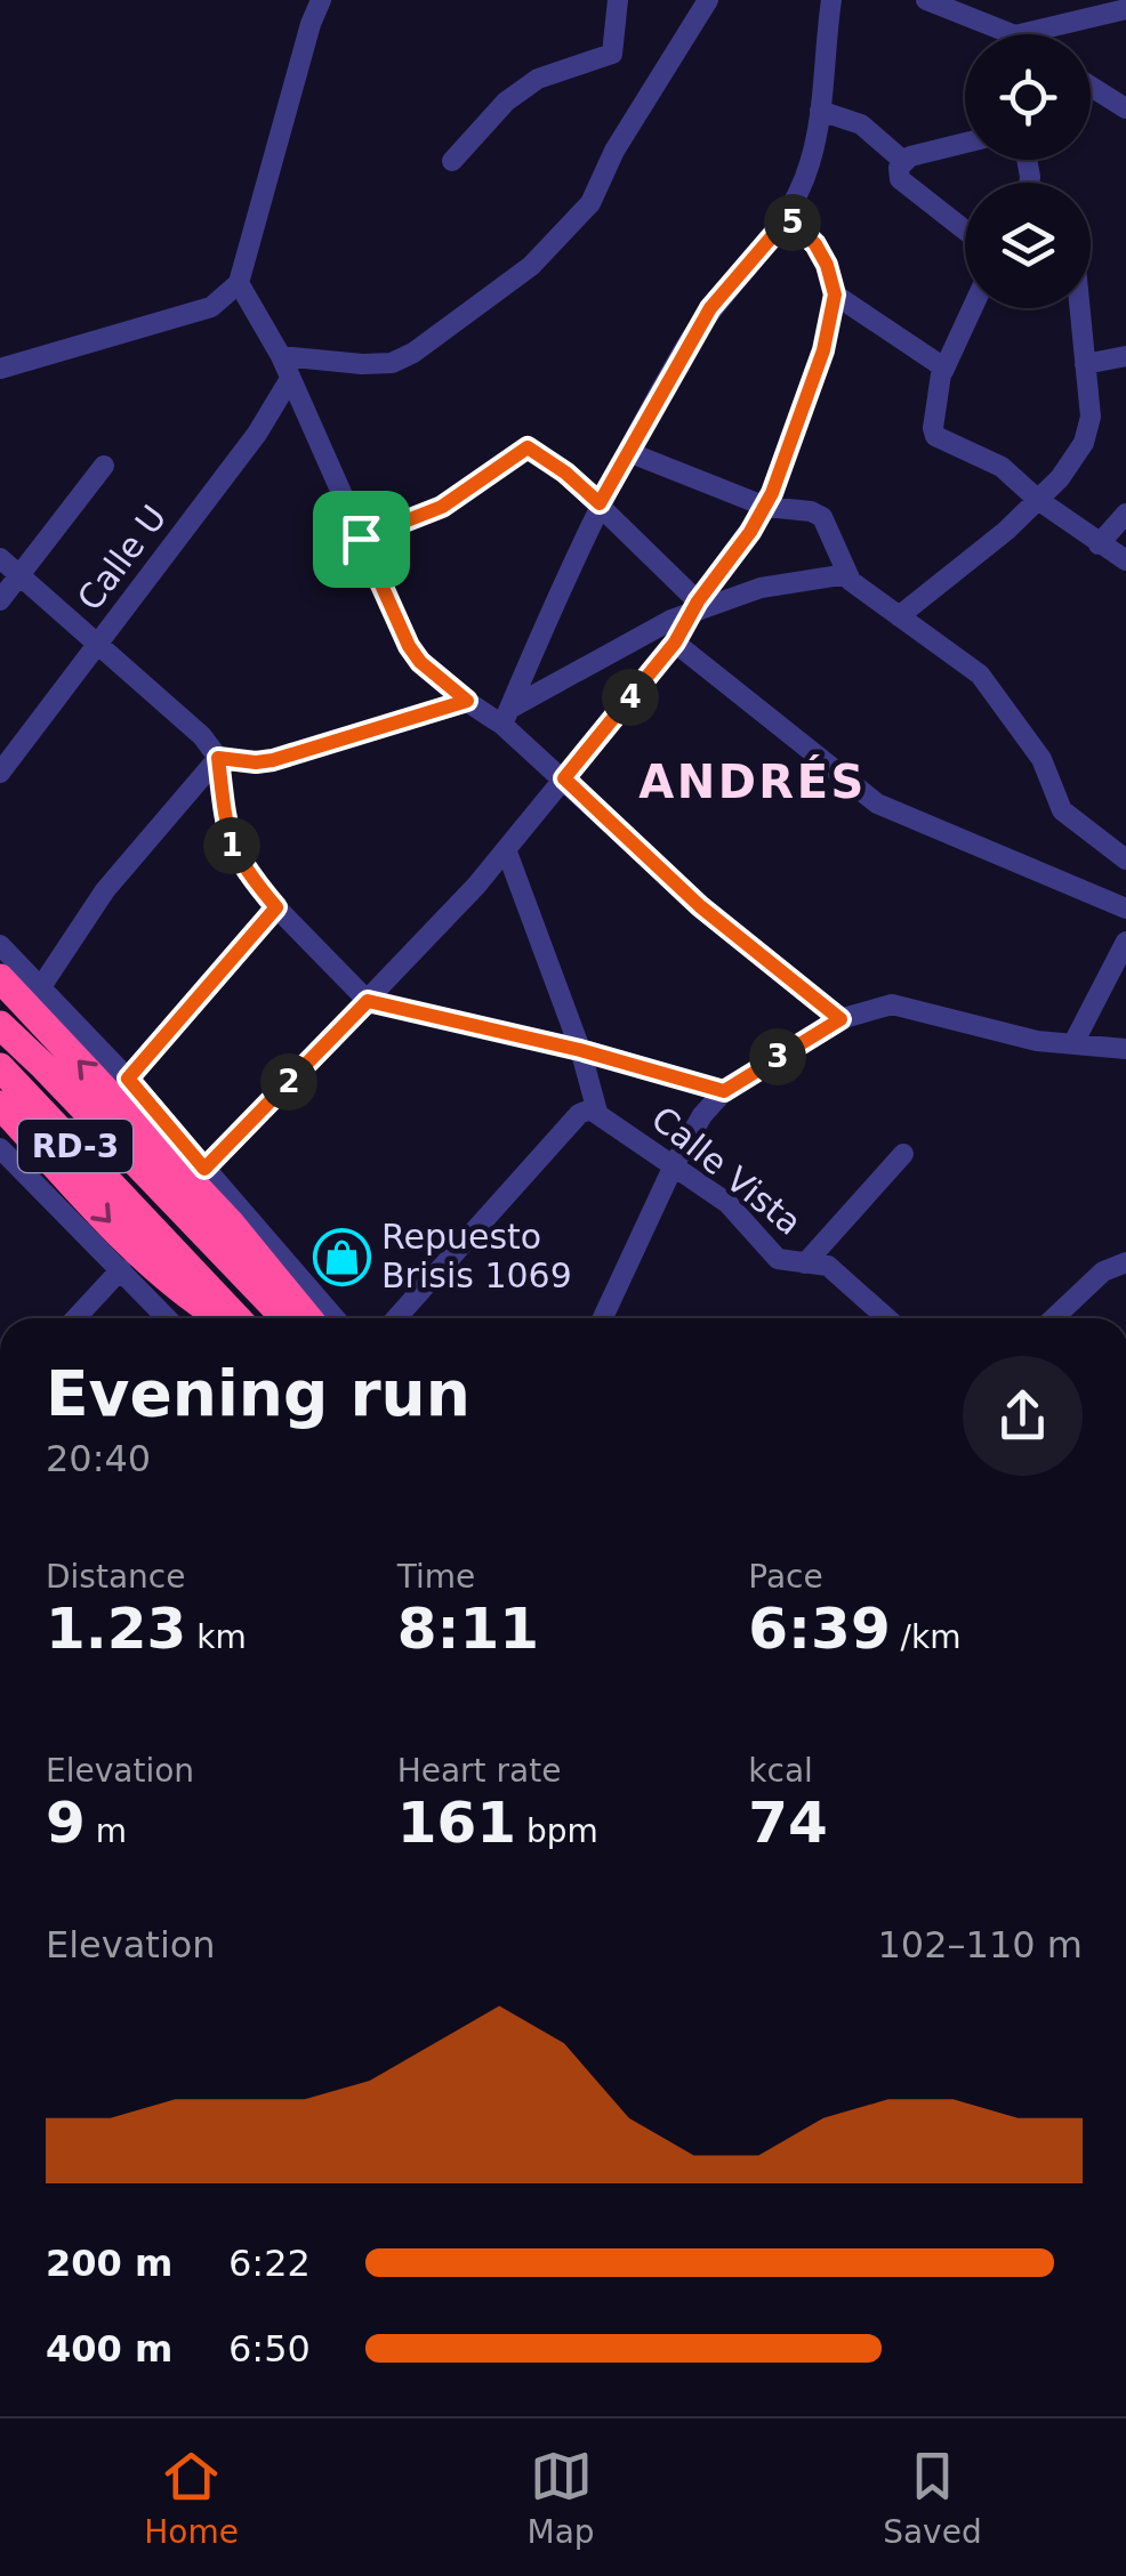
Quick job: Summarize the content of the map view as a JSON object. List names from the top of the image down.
{
  "streets": {
    "highway": ["RD-3"],
    "street": ["Calle U", "Calle Vista"]
  },
  "districts": ["ANDRÉS"],
  "places": {
    "shop": ["Repuesto Brisis 1069"]
  },
  "page": {
    "pins": [
      "5",
      "4",
      "1",
      "3",
      "2"
    ],
    "heading": ["Evening run", "20:40"],
    "stats": [
      ["Distance", "1.23 km"],
      ["Time", "8:11"],
      ["Pace", "6:39 /km"],
      ["Elevation", "9 m"],
      ["Heart rate", "161 bpm"],
      ["kcal", "74"]
    ],
    "chart": ["Elevation", "102–110 m"],
    "list": [
      {
        "name": "200 m",
        "note": "6:22"
      },
      {
        "name": "400 m",
        "note": "6:50"
      }
    ],
    "tabs": ["Home", "Map", "Saved"]
  }
}
